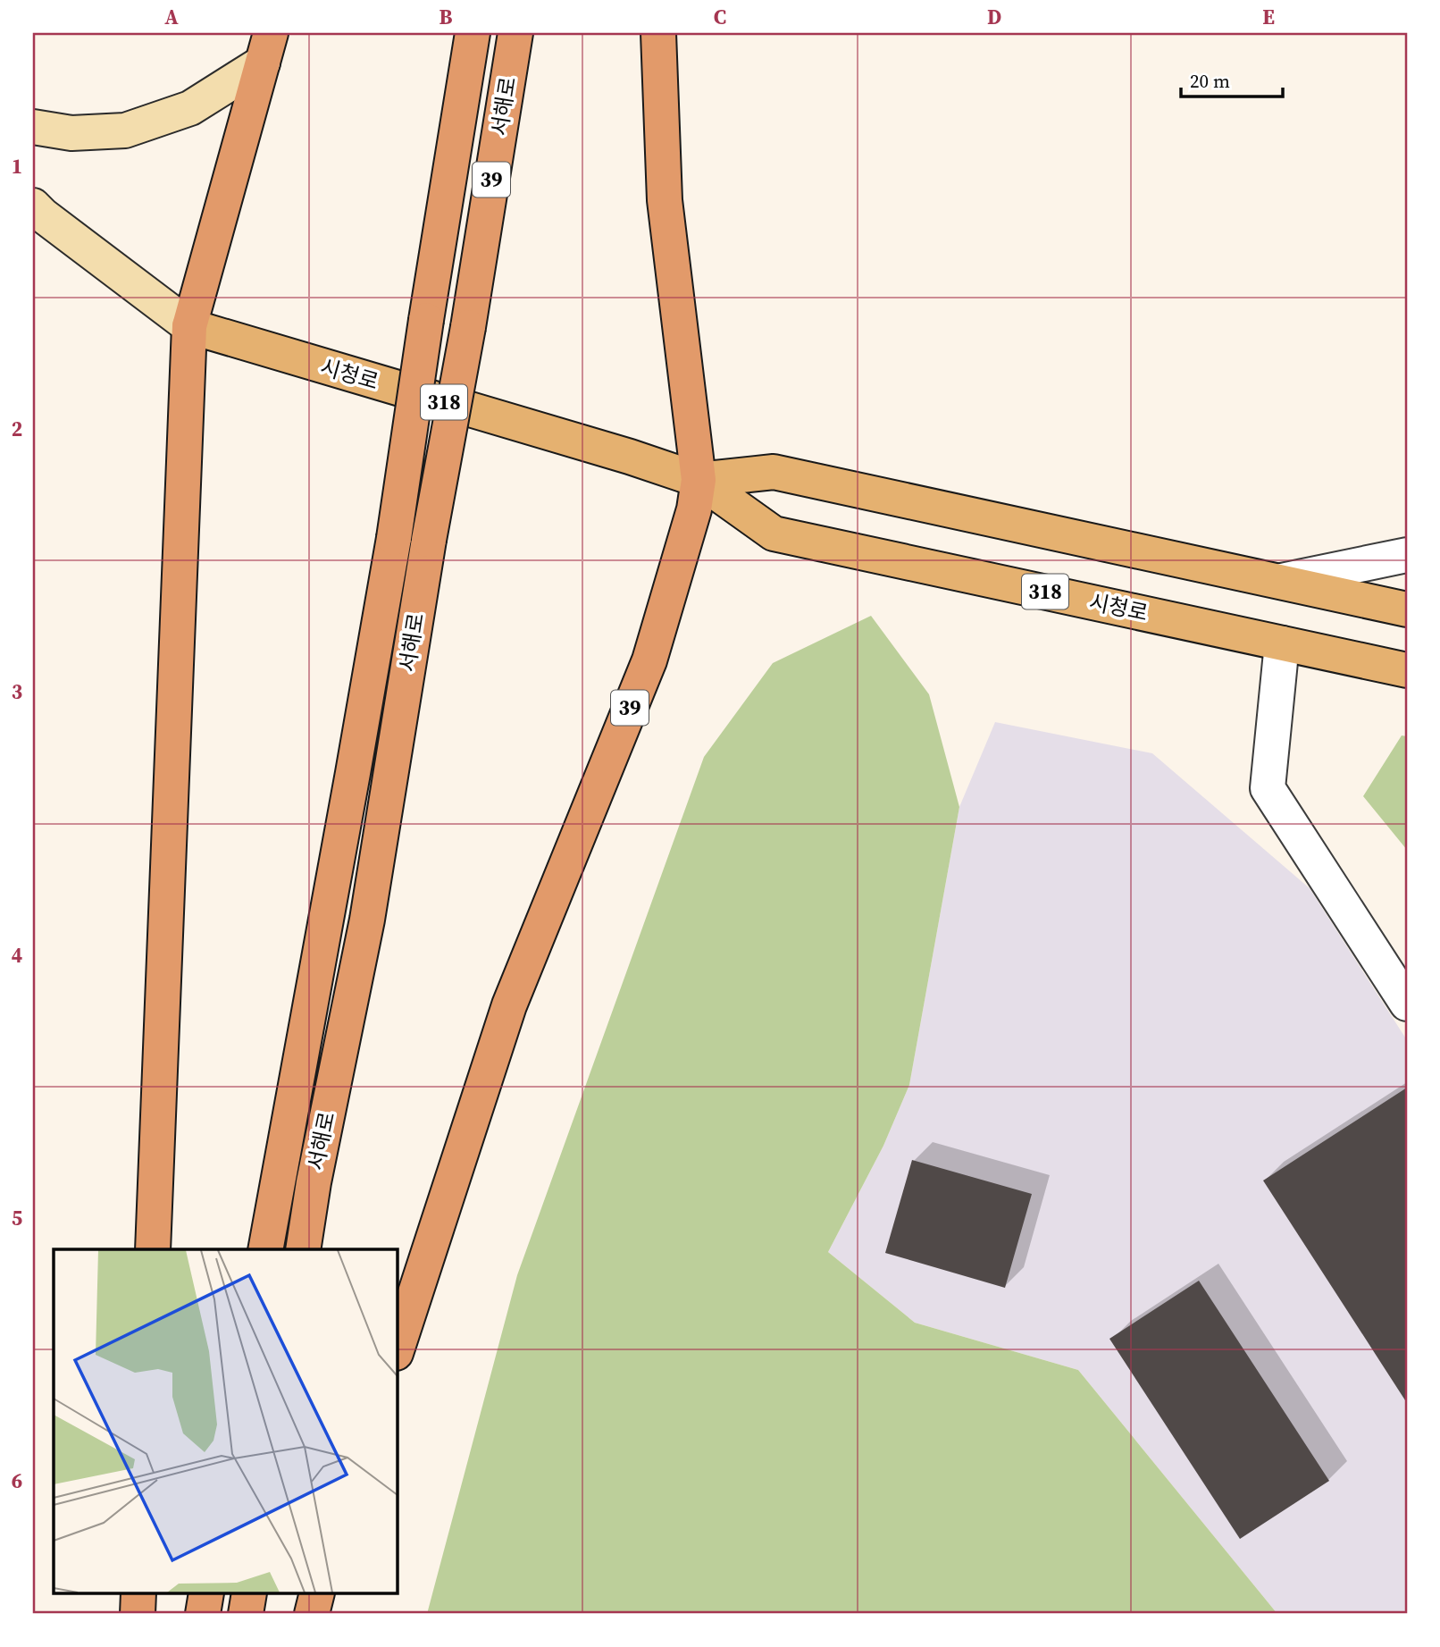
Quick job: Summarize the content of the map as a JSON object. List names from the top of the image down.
{
  "streets": {
    "highway": ["서해로", "39"],
    "main road": ["시청로", "318"]
  },
  "crossings": [
    ["39", "시청로"]
  ],
  "scale_bar": "20 m",
  "grid": {
    "columns": [
      "A",
      "B",
      "C",
      "D",
      "E"
    ],
    "rows": [
      "1",
      "2",
      "3",
      "4",
      "5",
      "6"
    ]
  }
}
